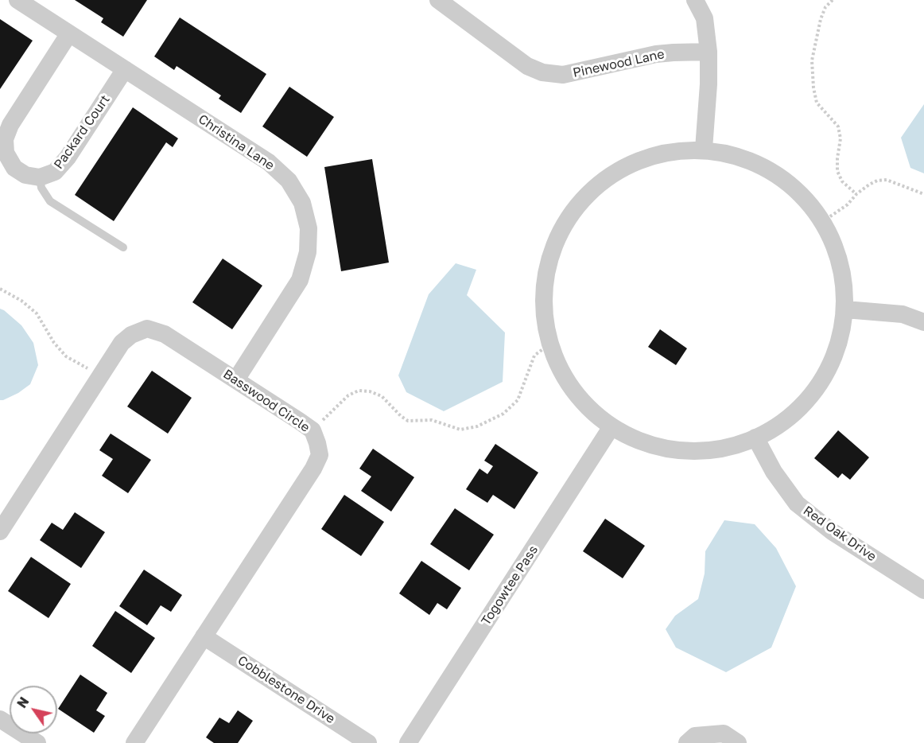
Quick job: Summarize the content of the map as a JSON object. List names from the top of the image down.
{
  "streets": {
    "street": [
      "Pinewood Lane",
      "Packard Court",
      "Christina Lane",
      "Basswood Circle",
      "Red Oak Drive",
      "Togowtee Pass",
      "Cobblestone Drive"
    ]
  },
  "crossings": [
    ["Packard Court", "Christina Lane"],
    ["Christina Lane", "Basswood Circle"],
    ["Basswood Circle", "Cobblestone Drive"]
  ],
  "north": "top left"
}
